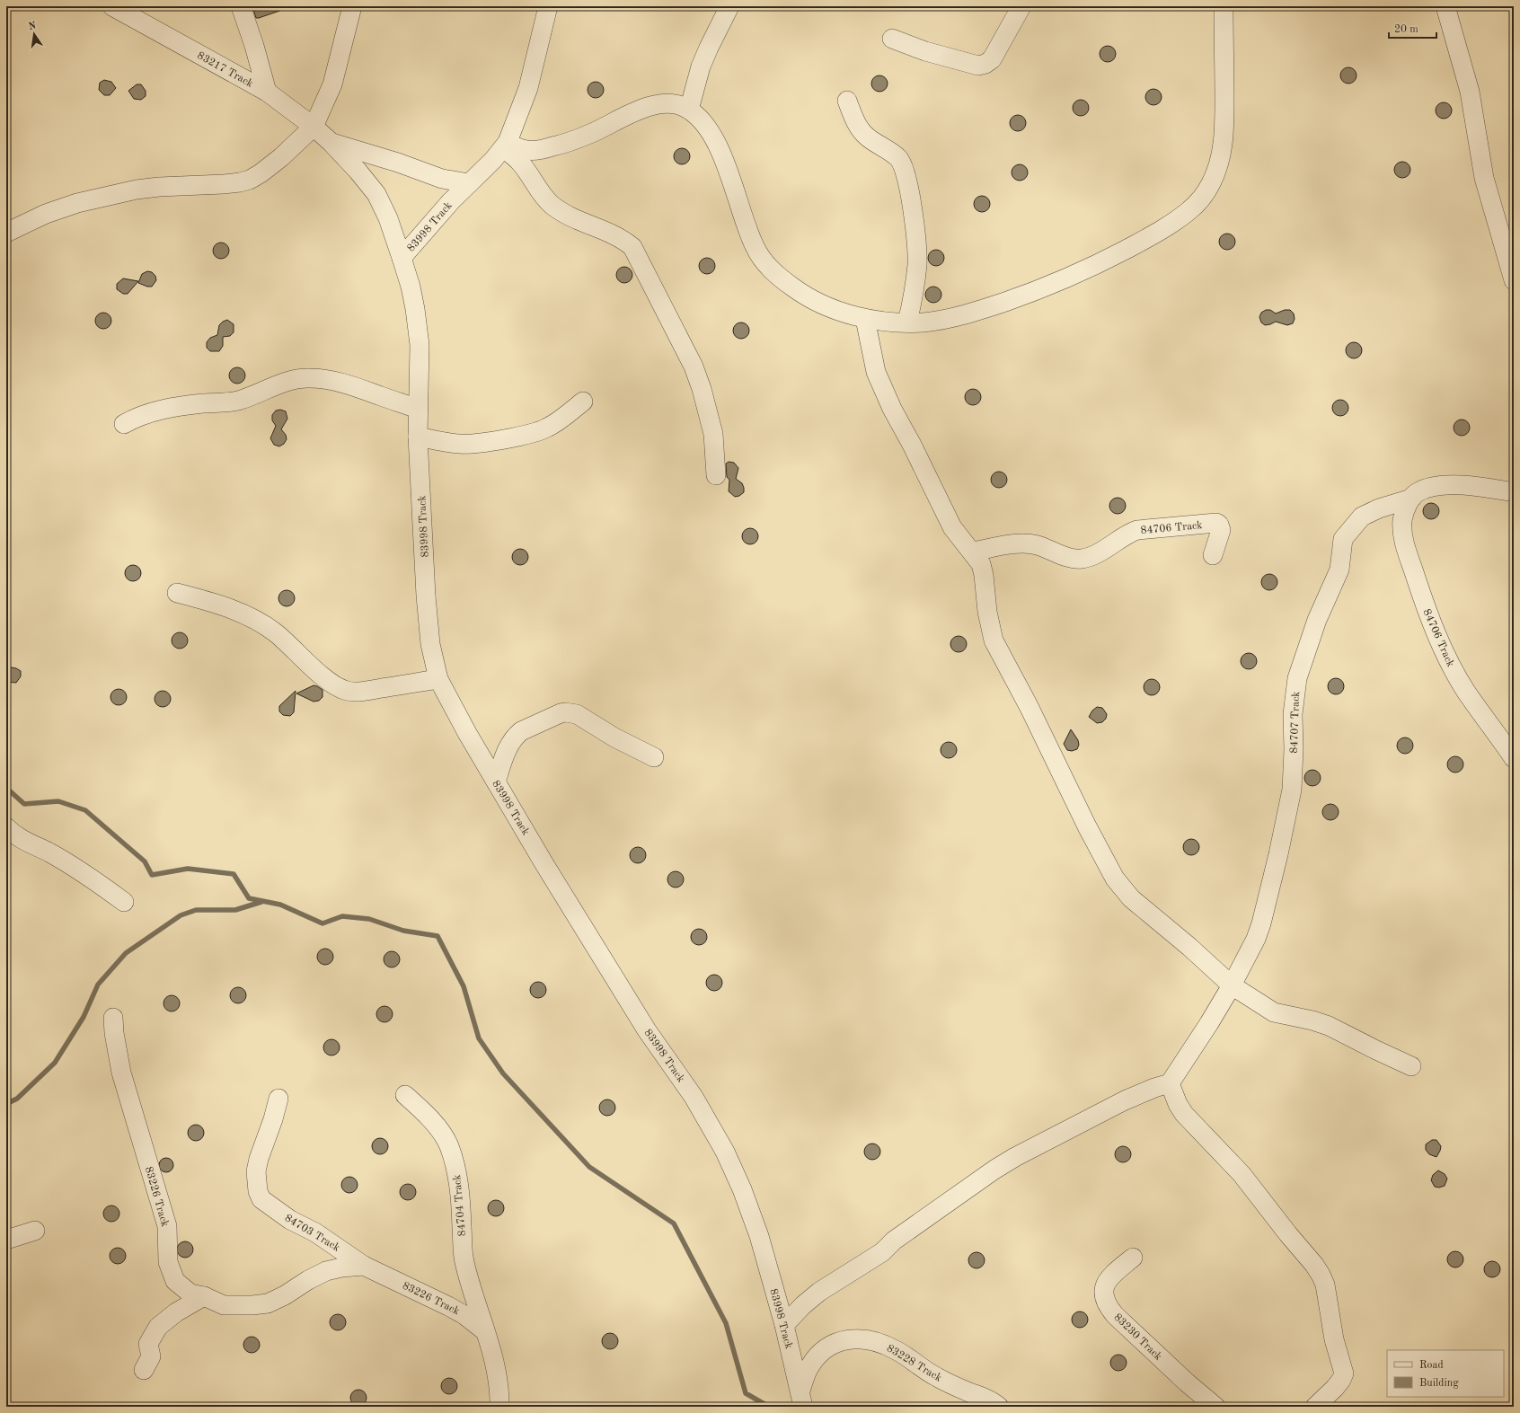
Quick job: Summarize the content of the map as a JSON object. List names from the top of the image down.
{
  "streets": {
    "street": [
      "83217 Track",
      "83998 Track",
      "84706 Track",
      "84707 Track",
      "83226 Track",
      "84704 Track",
      "84703 Track",
      "83230 Track",
      "83228 Track"
    ]
  },
  "crossings": [
    ["83217 Track", "83998 Track"],
    ["83998 Track", "83228 Track"],
    ["84706 Track", "84707 Track"],
    ["83226 Track", "84704 Track"],
    ["83226 Track", "84703 Track"]
  ],
  "legend": ["Road", "Building"],
  "scale_bar": "20 m",
  "north": "top"
}
